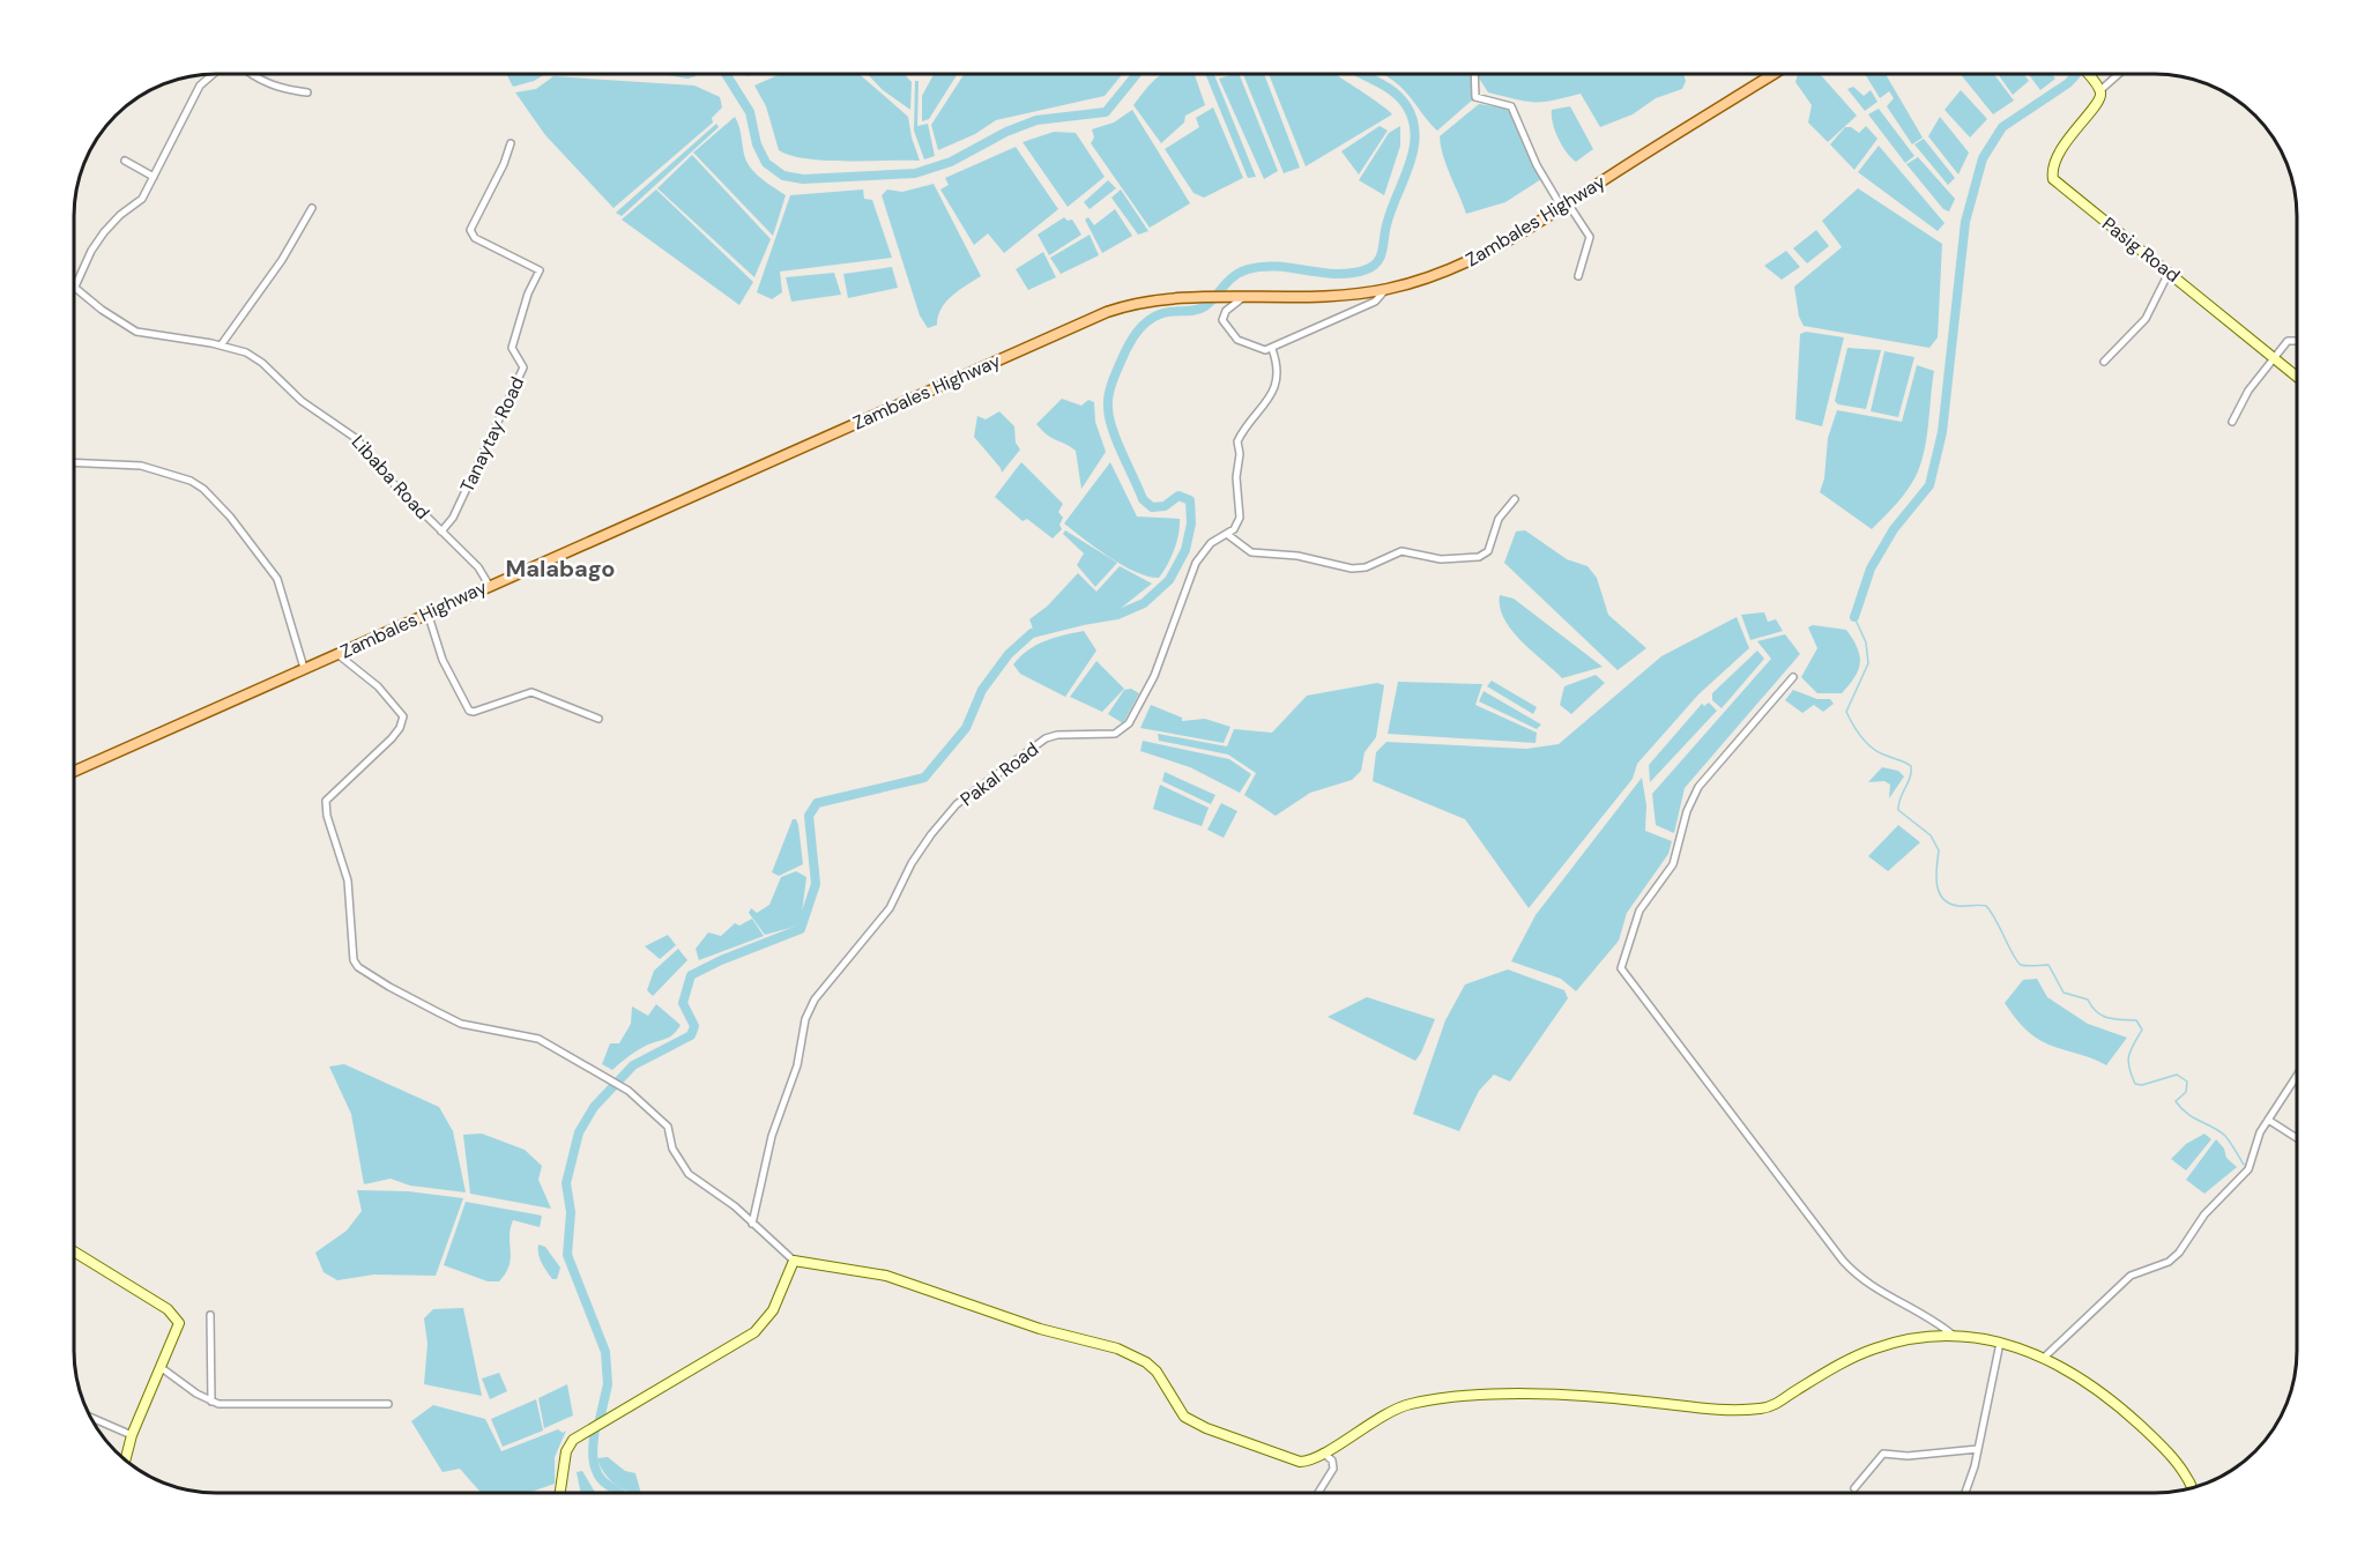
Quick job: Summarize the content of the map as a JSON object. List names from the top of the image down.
{
  "streets": {
    "main road": ["Zambales Highway"],
    "street": [
      "Pasig Road",
      "Tanaytay Road",
      "Libaba Road",
      "Pakal Road"
    ]
  },
  "crossings": [
    ["Zambales Highway", "Libaba Road"],
    ["Tanaytay Road", "Libaba Road"]
  ],
  "districts": ["Malabago"]
}
